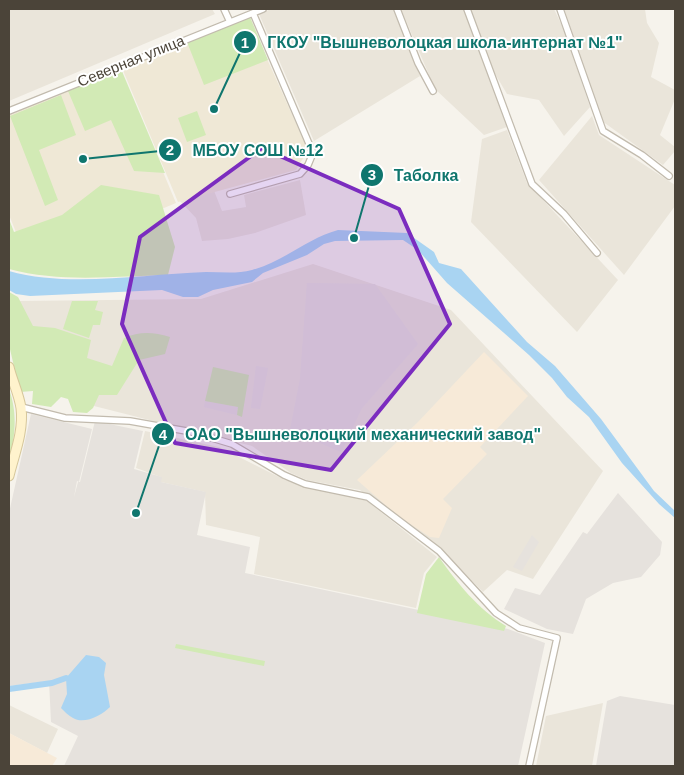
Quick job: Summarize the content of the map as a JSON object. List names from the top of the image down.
{
  "streets": {
    "street": ["Северная улица"]
  },
  "places": [
    "ГКОУ \"Вышневолоцкая школа-интернат №1\"",
    "МБОУ СОШ №12",
    "Таболка",
    "ОАО \"Вышневолоцкий механический завод\""
  ]
}
